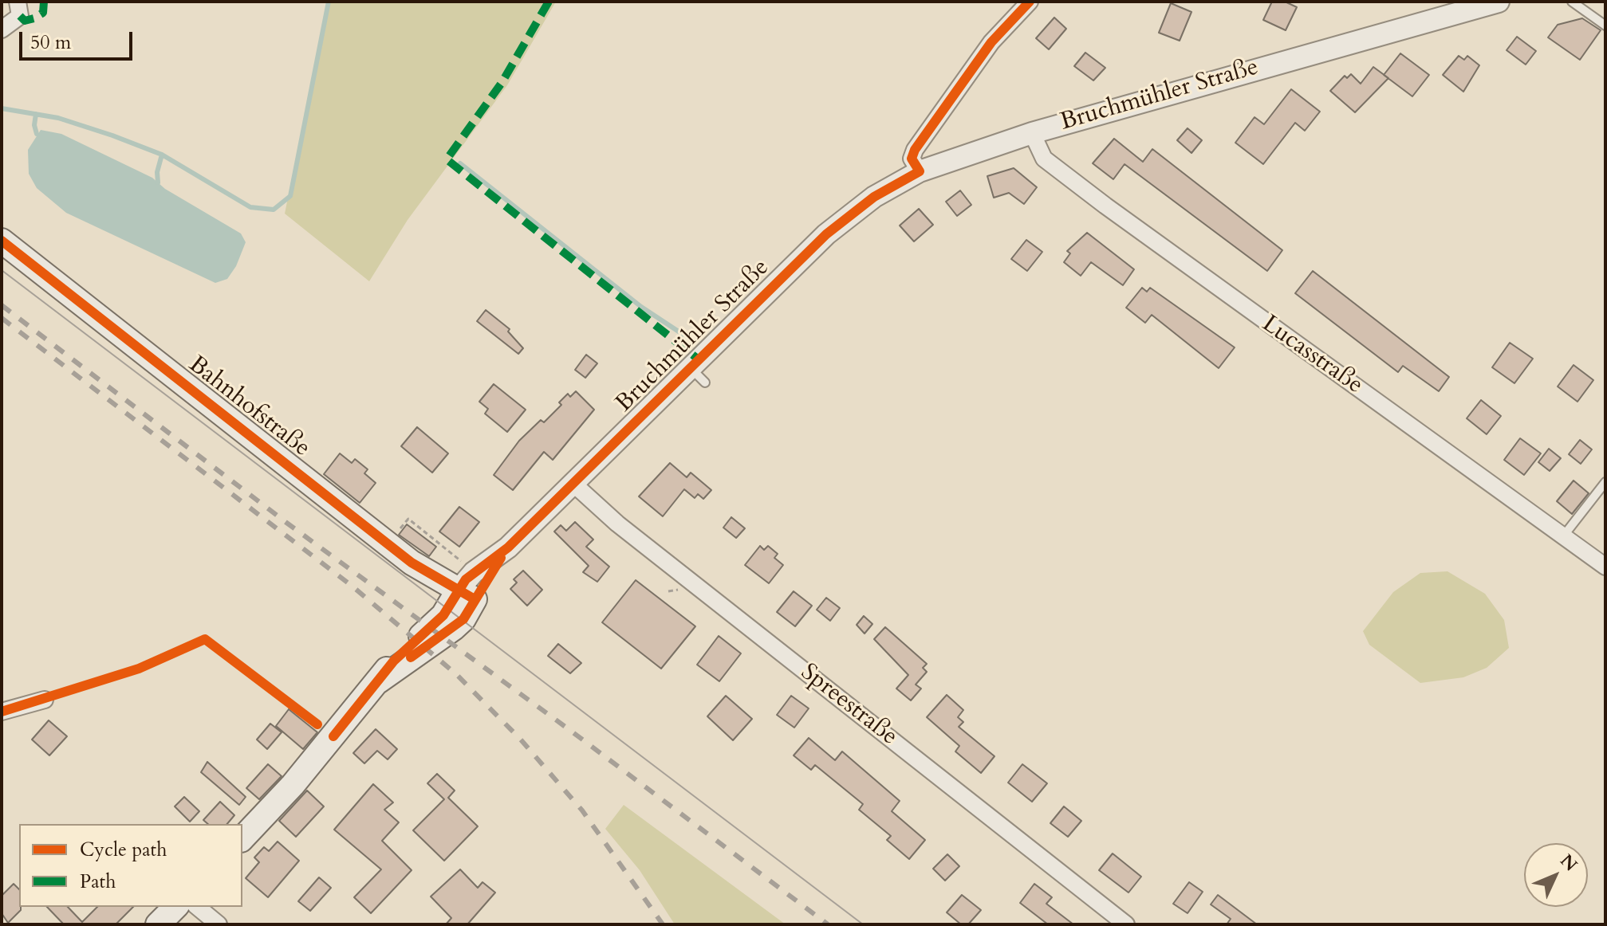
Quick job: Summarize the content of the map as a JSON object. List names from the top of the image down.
{
  "streets": {
    "main road": ["Bahnhofstraße"],
    "street": ["Bruchmühler Straße", "Lucasstraße", "Spreestraße"]
  },
  "crossings": [
    ["Bruchmühler Straße", "Lucasstraße"],
    ["Bruchmühler Straße", "Bahnhofstraße"],
    ["Bruchmühler Straße", "Spreestraße"]
  ],
  "legend": ["Cycle path", "Path"],
  "scale_bar": "50 m",
  "north": "top right"
}
